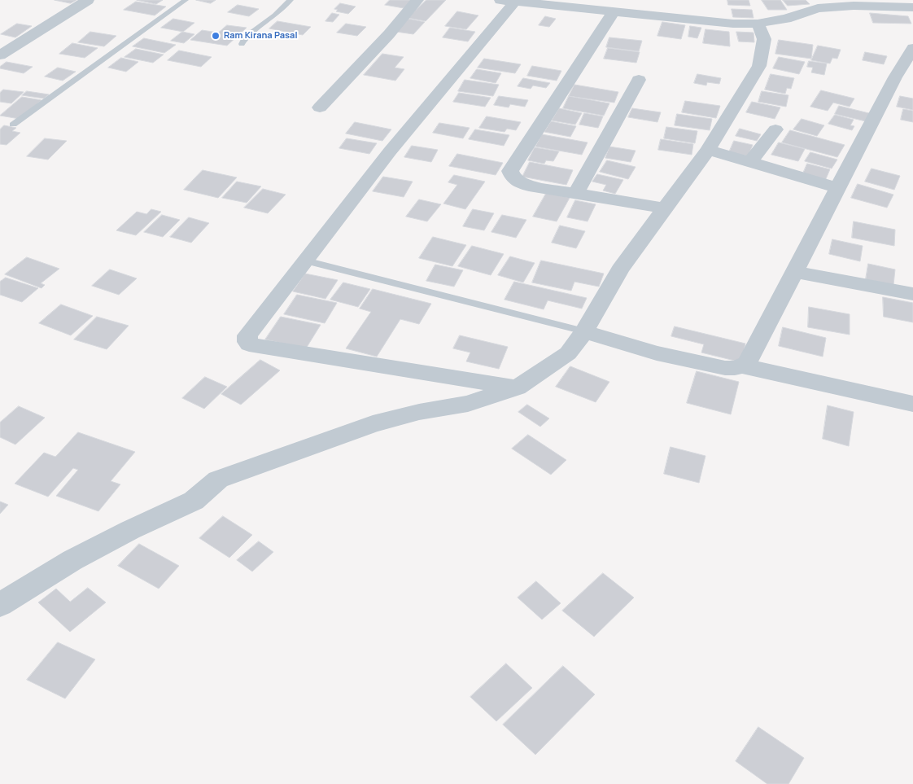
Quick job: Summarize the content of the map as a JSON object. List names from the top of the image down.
{
  "places": ["Ram Kirana Pasal"]
}
